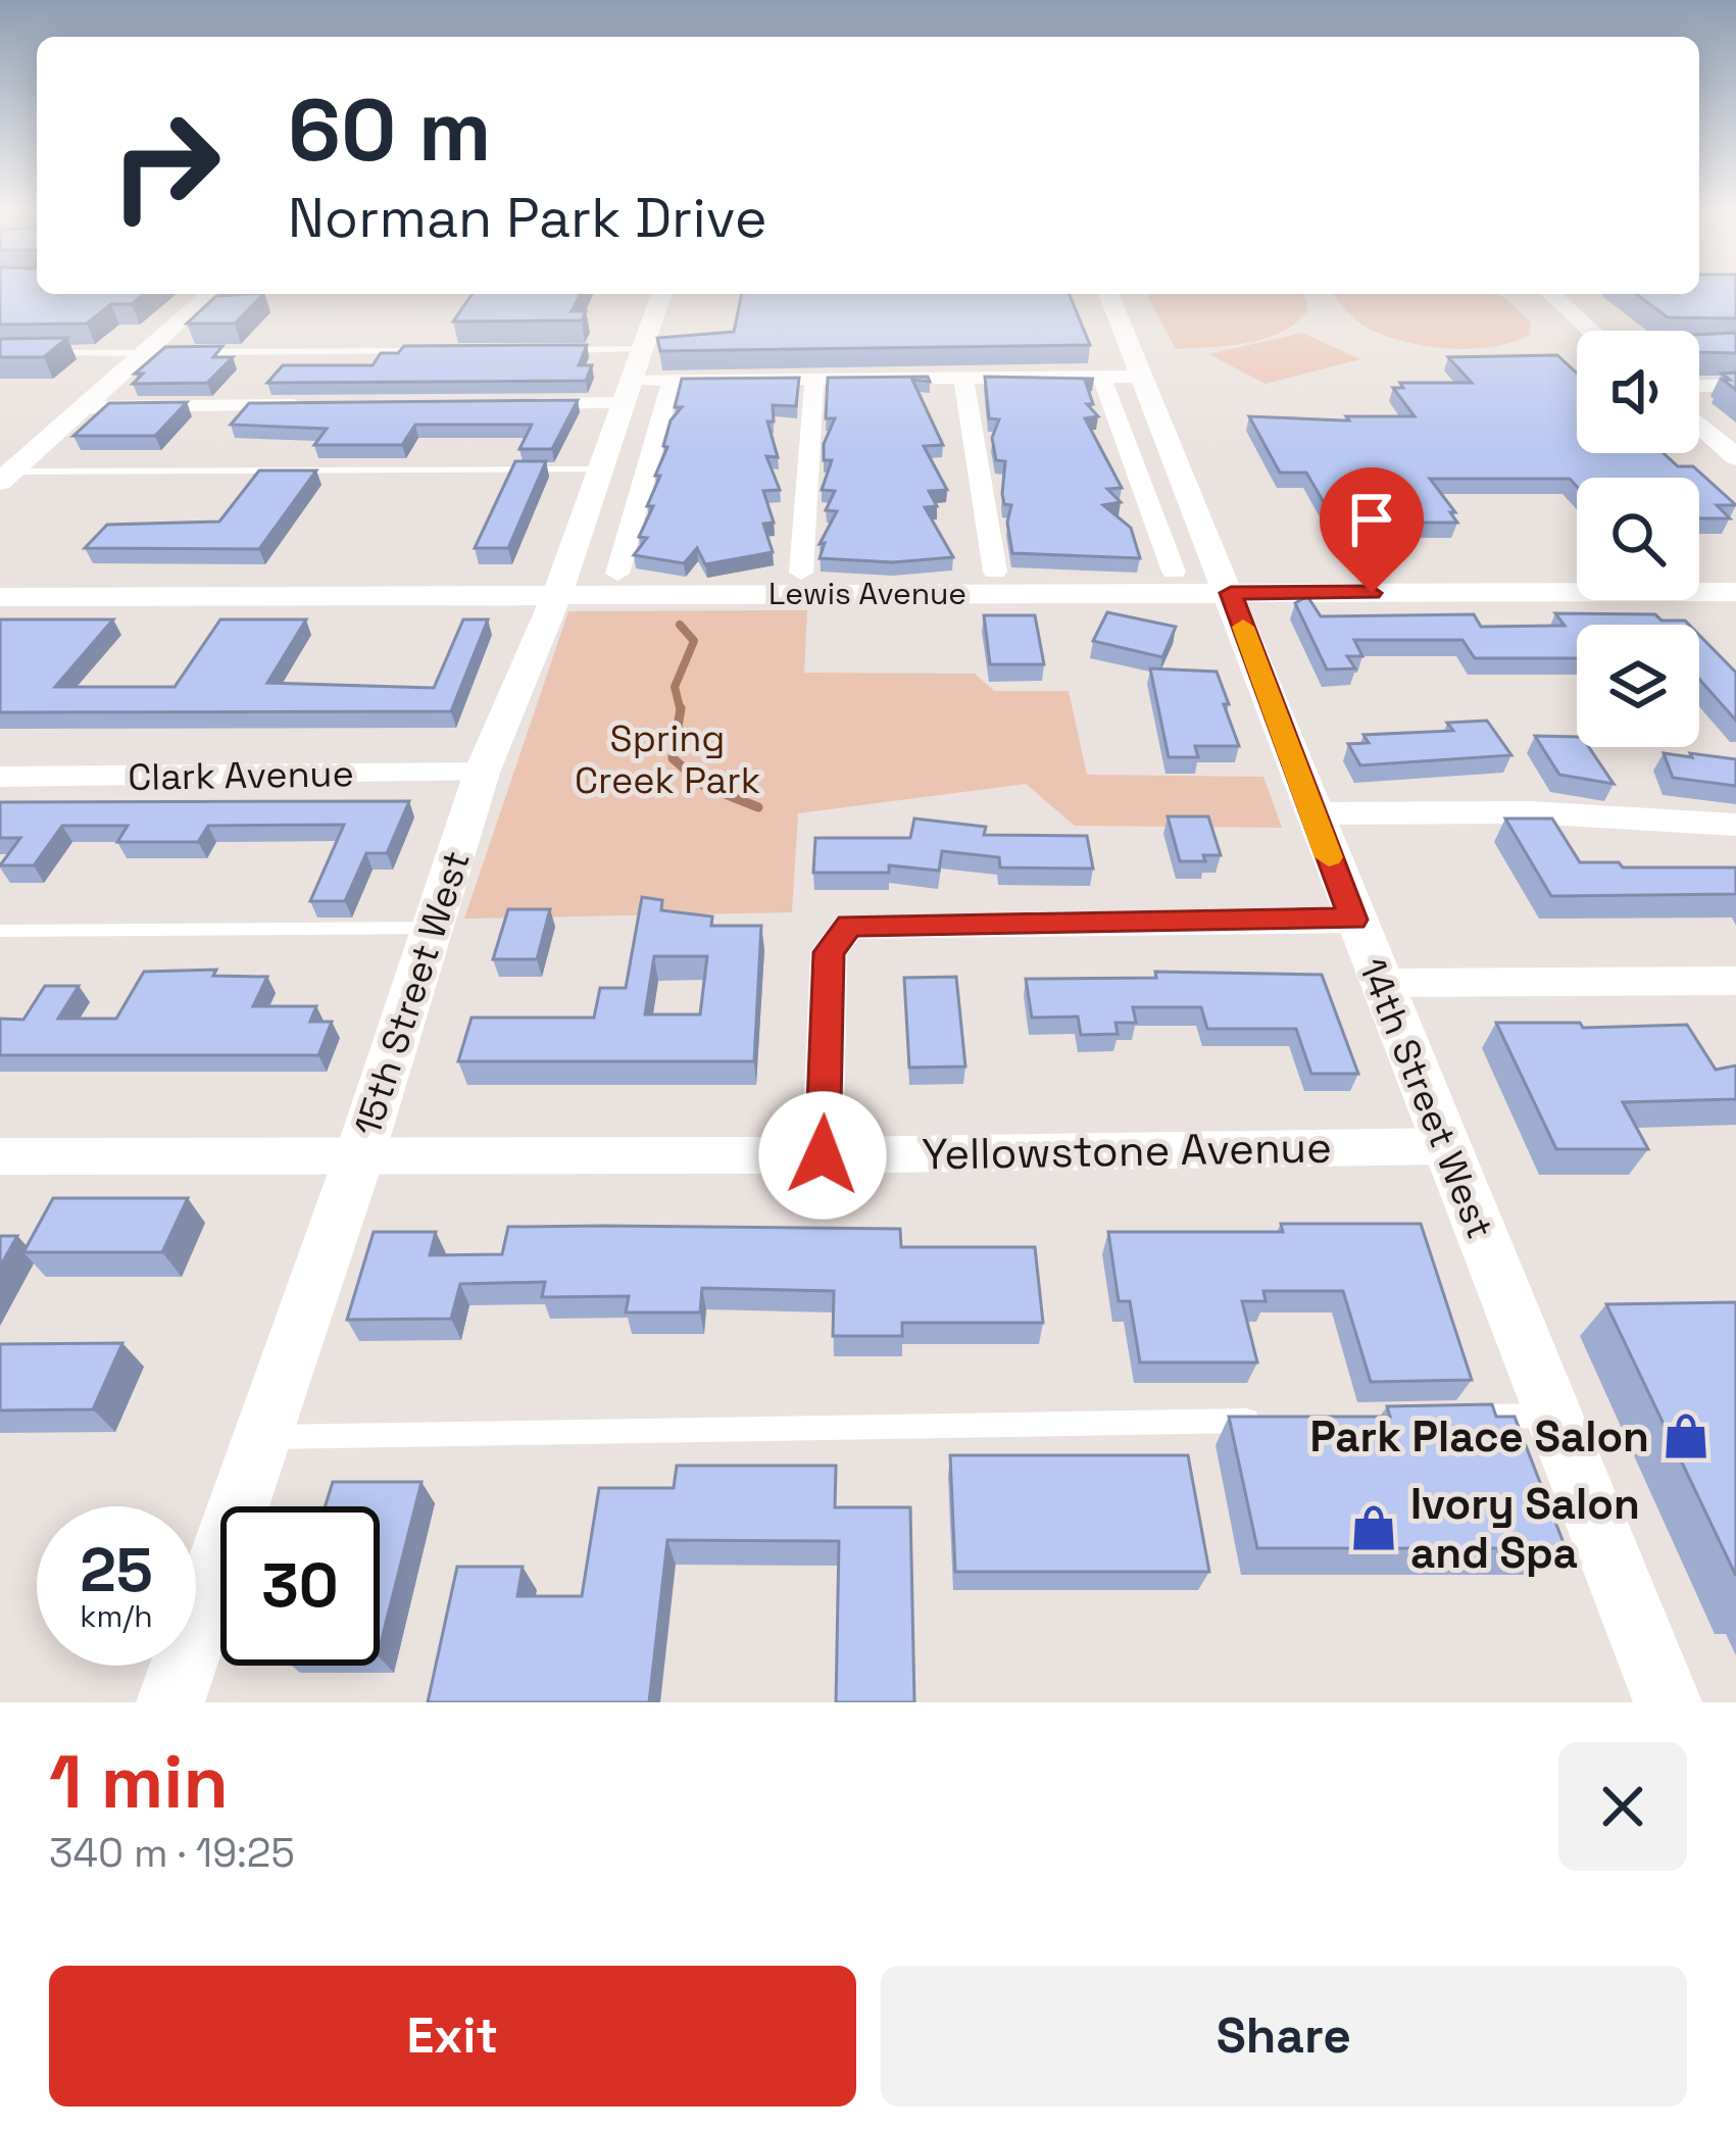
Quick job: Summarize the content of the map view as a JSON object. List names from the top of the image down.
{
  "streets": {
    "street": [
      "Lewis Avenue",
      "Clark Avenue",
      "15th Street West",
      "14th Street West",
      "Yellowstone Avenue"
    ]
  },
  "crossings": [
    ["Lewis Avenue", "15th Street West"],
    ["Lewis Avenue", "14th Street West"],
    ["Clark Avenue", "15th Street West"],
    ["15th Street West", "Yellowstone Avenue"],
    ["14th Street West", "Yellowstone Avenue"]
  ],
  "parks": ["Spring Creek Park"],
  "places": {
    "shop": ["Park Place Salon", "Ivory Salon and Spa"]
  },
  "page": {
    "turn": ["60 m", "Norman Park Drive"],
    "speed": "25 km/h",
    "limit": "30",
    "heading": ["1 min", "340 m · 19:25"],
    "buttons": ["Exit", "Share"]
  }
}
